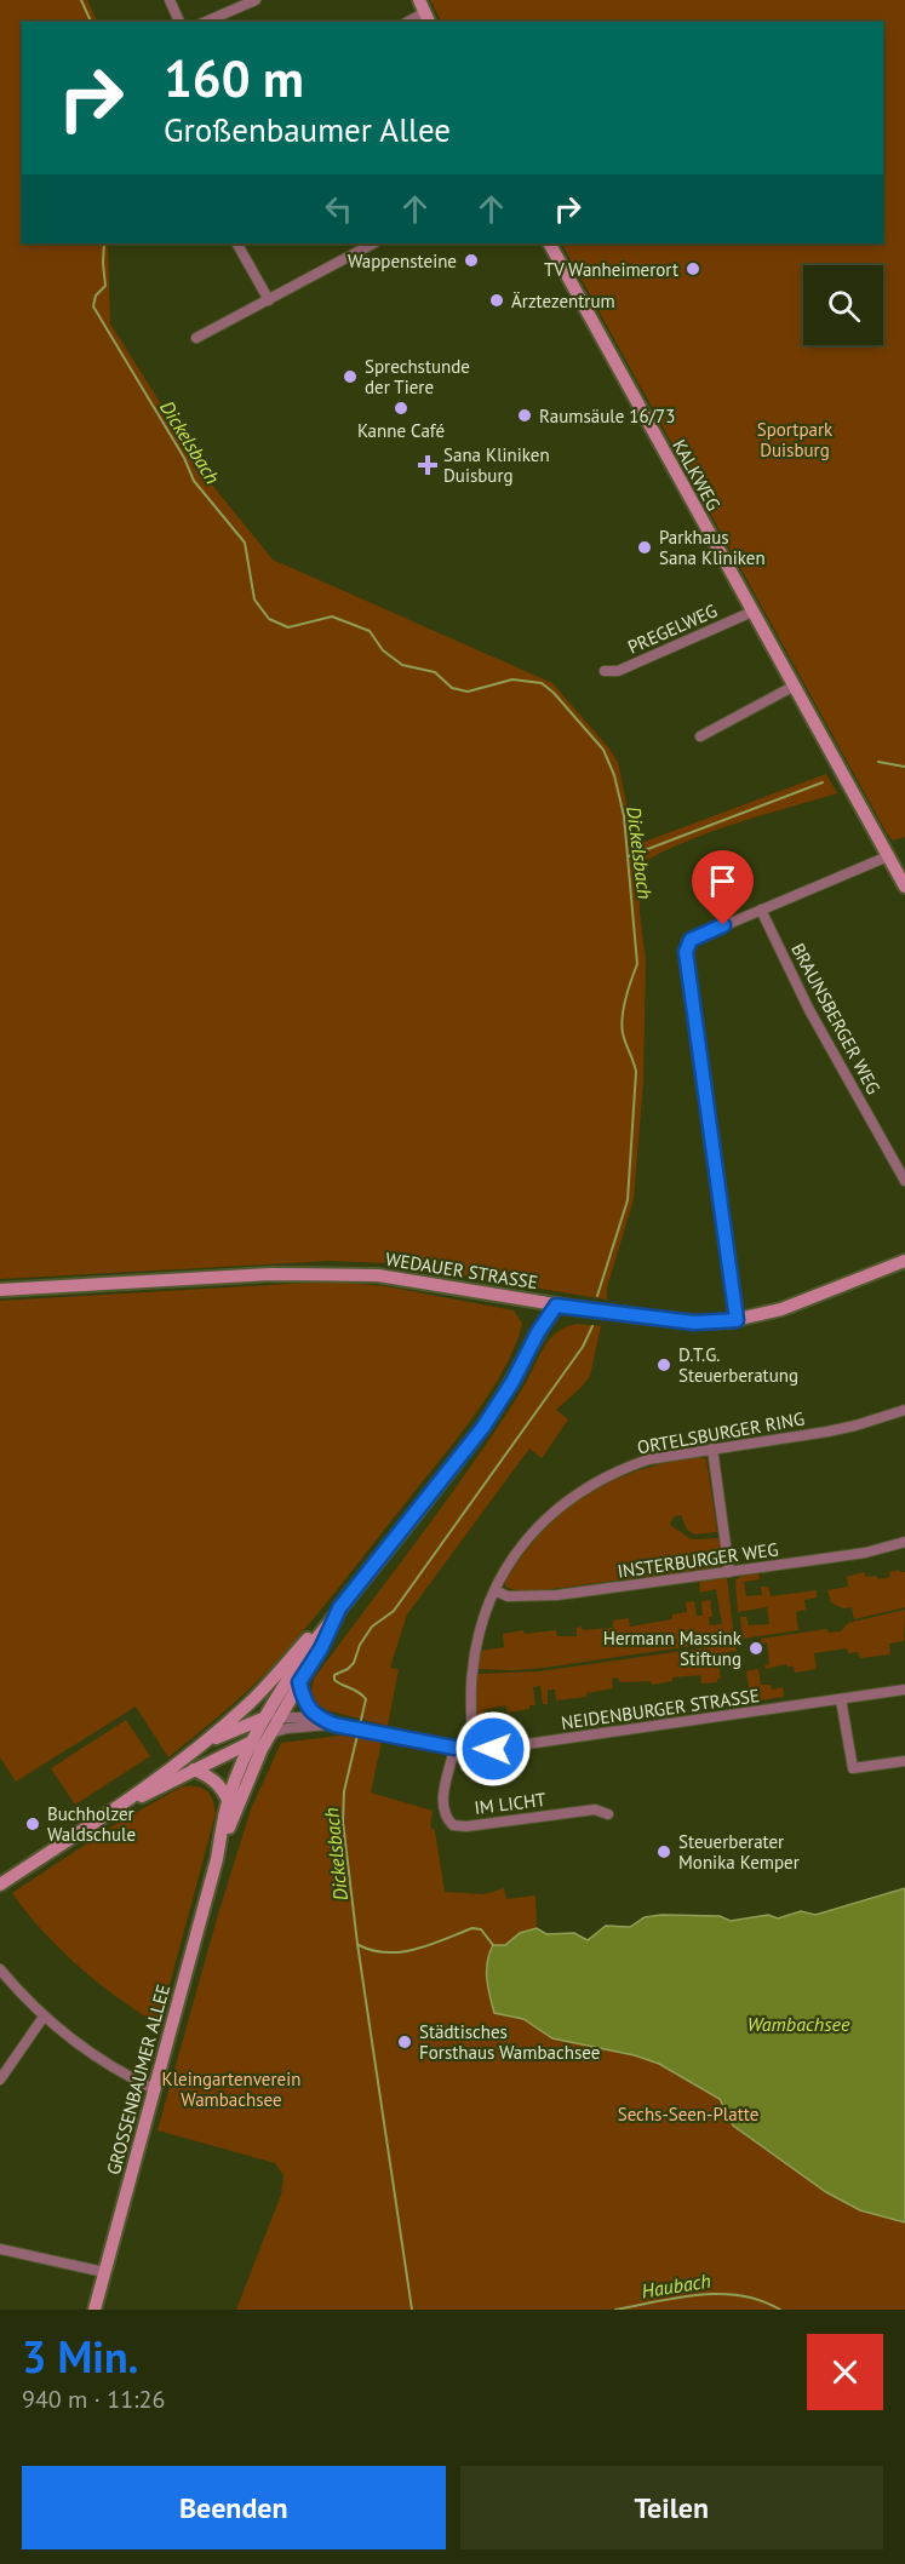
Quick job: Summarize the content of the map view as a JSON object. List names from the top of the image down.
{
  "streets": {
    "main road": ["KALKWEG", "WEDAUER STRASSE", "GROSSENBAUMER ALLEE"],
    "street": [
      "PREGELWEG",
      "BRAUNSBERGER WEG",
      "ORTELSBURGER RING",
      "INSTERBURGER WEG",
      "NEIDENBURGER STRASSE",
      "IM LICHT"
    ]
  },
  "crossings": [
    ["KALKWEG", "PREGELWEG"],
    ["WEDAUER STRASSE", "GROSSENBAUMER ALLEE"],
    ["ORTELSBURGER RING", "INSTERBURGER WEG"],
    ["ORTELSBURGER RING", "NEIDENBURGER STRASSE"],
    ["NEIDENBURGER STRASSE", "IM LICHT"],
    ["NEIDENBURGER STRASSE", "GROSSENBAUMER ALLEE"]
  ],
  "water": ["Dickelsbach", "Wambachsee", "Haubach"],
  "parks": ["Sportpark Duisburg", "Kleingartenverein Wambachsee", "Sechs-Seen-Platte"],
  "places": {
    "other": [
      "Wappensteine",
      "TV Wanheimerort",
      "Ärztezentrum",
      "Sprechstunde der Tiere",
      "Kanne Café",
      "Raumsäule 16/73",
      "Parkhaus Sana Kliniken",
      "D.T.G. Steuerberatung",
      "Hermann Massink Stiftung",
      "Buchholzer Waldschule",
      "Steuerberater Monika Kemper",
      "Städtisches Forsthaus Wambachsee"
    ],
    "health": ["Sana Kliniken Duisburg"]
  },
  "page": {
    "turn": ["160 m", "Großenbaumer Allee"],
    "heading": ["3 Min.", "940 m · 11:26"],
    "buttons": ["Beenden", "Teilen"]
  }
}
